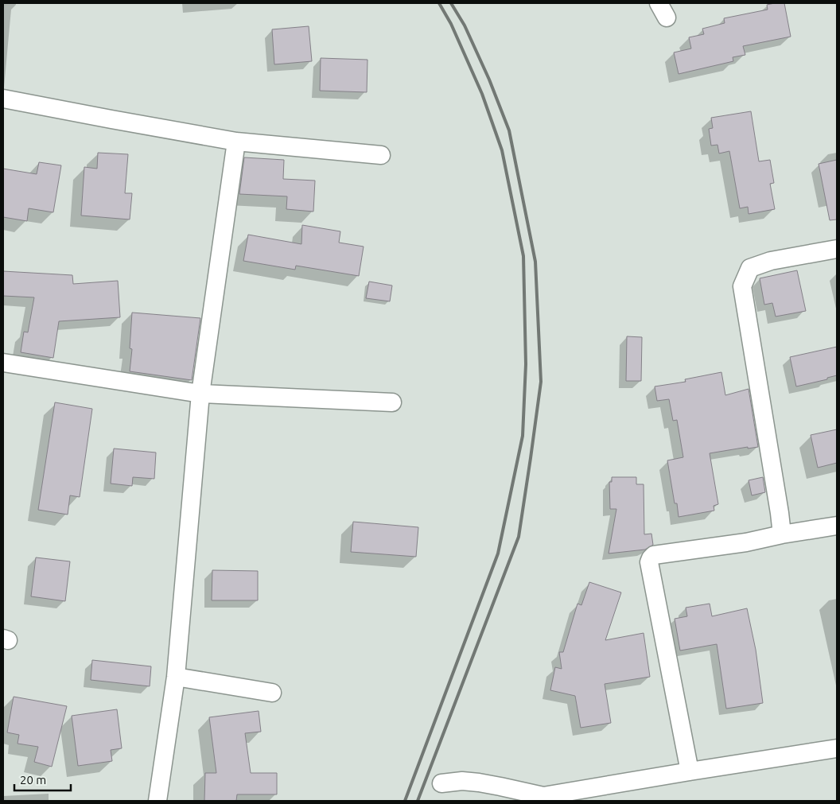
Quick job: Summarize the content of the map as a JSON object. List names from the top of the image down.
{
  "scale_bar": "20 m"
}
